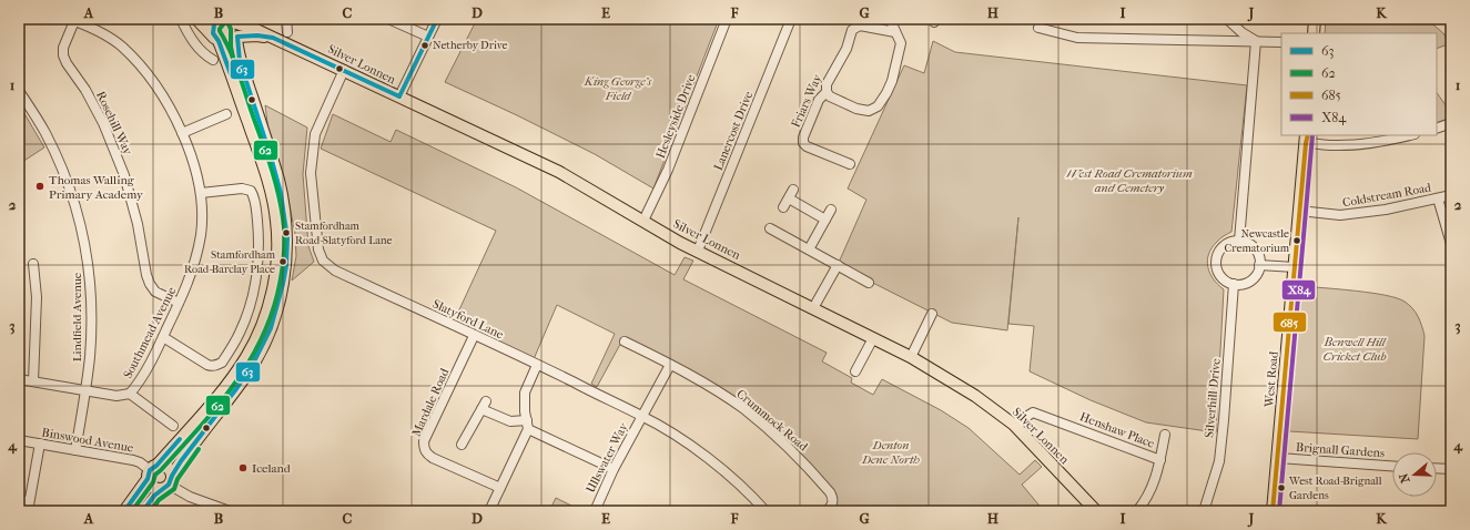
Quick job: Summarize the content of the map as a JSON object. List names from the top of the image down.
{
  "streets": {
    "main road": ["Silver Lonnen", "West Road"],
    "street": [
      "Friars Way",
      "Hesleyside Drive",
      "Rosehill Way",
      "Lanercost Drive",
      "Coldstream Road",
      "Lindfield Avenue",
      "Slatyford Lane",
      "Southmead Avenue",
      "Silverhill Drive",
      "Mardale Road",
      "Crummock Road",
      "Henshaw Place",
      "Binswood Avenue",
      "Brignall Gardens",
      "Ullswater Way"
    ]
  },
  "crossings": [
    ["Silver Lonnen", "Hesleyside Drive"],
    ["Silver Lonnen", "Lanercost Drive"],
    ["Silver Lonnen", "Slatyford Lane"],
    ["Silver Lonnen", "Henshaw Place"],
    ["Rosehill Way", "Southmead Avenue"],
    ["Coldstream Road", "West Road"],
    ["Lindfield Avenue", "Binswood Avenue"],
    ["Slatyford Lane", "Mardale Road"],
    ["Slatyford Lane", "Ullswater Way"],
    ["West Road", "Brignall Gardens"],
    ["Crummock Road", "Ullswater Way"]
  ],
  "parks": [
    "King George's Field",
    "West Road Crematorium and Cemetery",
    "Benwell Hill Cricket Club",
    "Denton Dene North"
  ],
  "places": [
    "Netherby Drive",
    "Thomas Walling Primary Academy",
    "Stamfordham Road-Slatyford Lane",
    "Newcastle Crematorium",
    "Stamfordham Road-Barclay Place",
    "Iceland",
    "West Road-Brignall Gardens"
  ],
  "lines": [
    "transit line 63",
    "transit line 62",
    "transit line 685",
    "transit line X84"
  ],
  "legend": [
    "63",
    "62",
    "685",
    "X84"
  ],
  "north": "left",
  "grid": {
    "columns": [
      "A",
      "B",
      "C",
      "D",
      "E",
      "F",
      "G",
      "H",
      "I",
      "J",
      "K"
    ],
    "rows": [
      "1",
      "2",
      "3",
      "4"
    ]
  }
}
